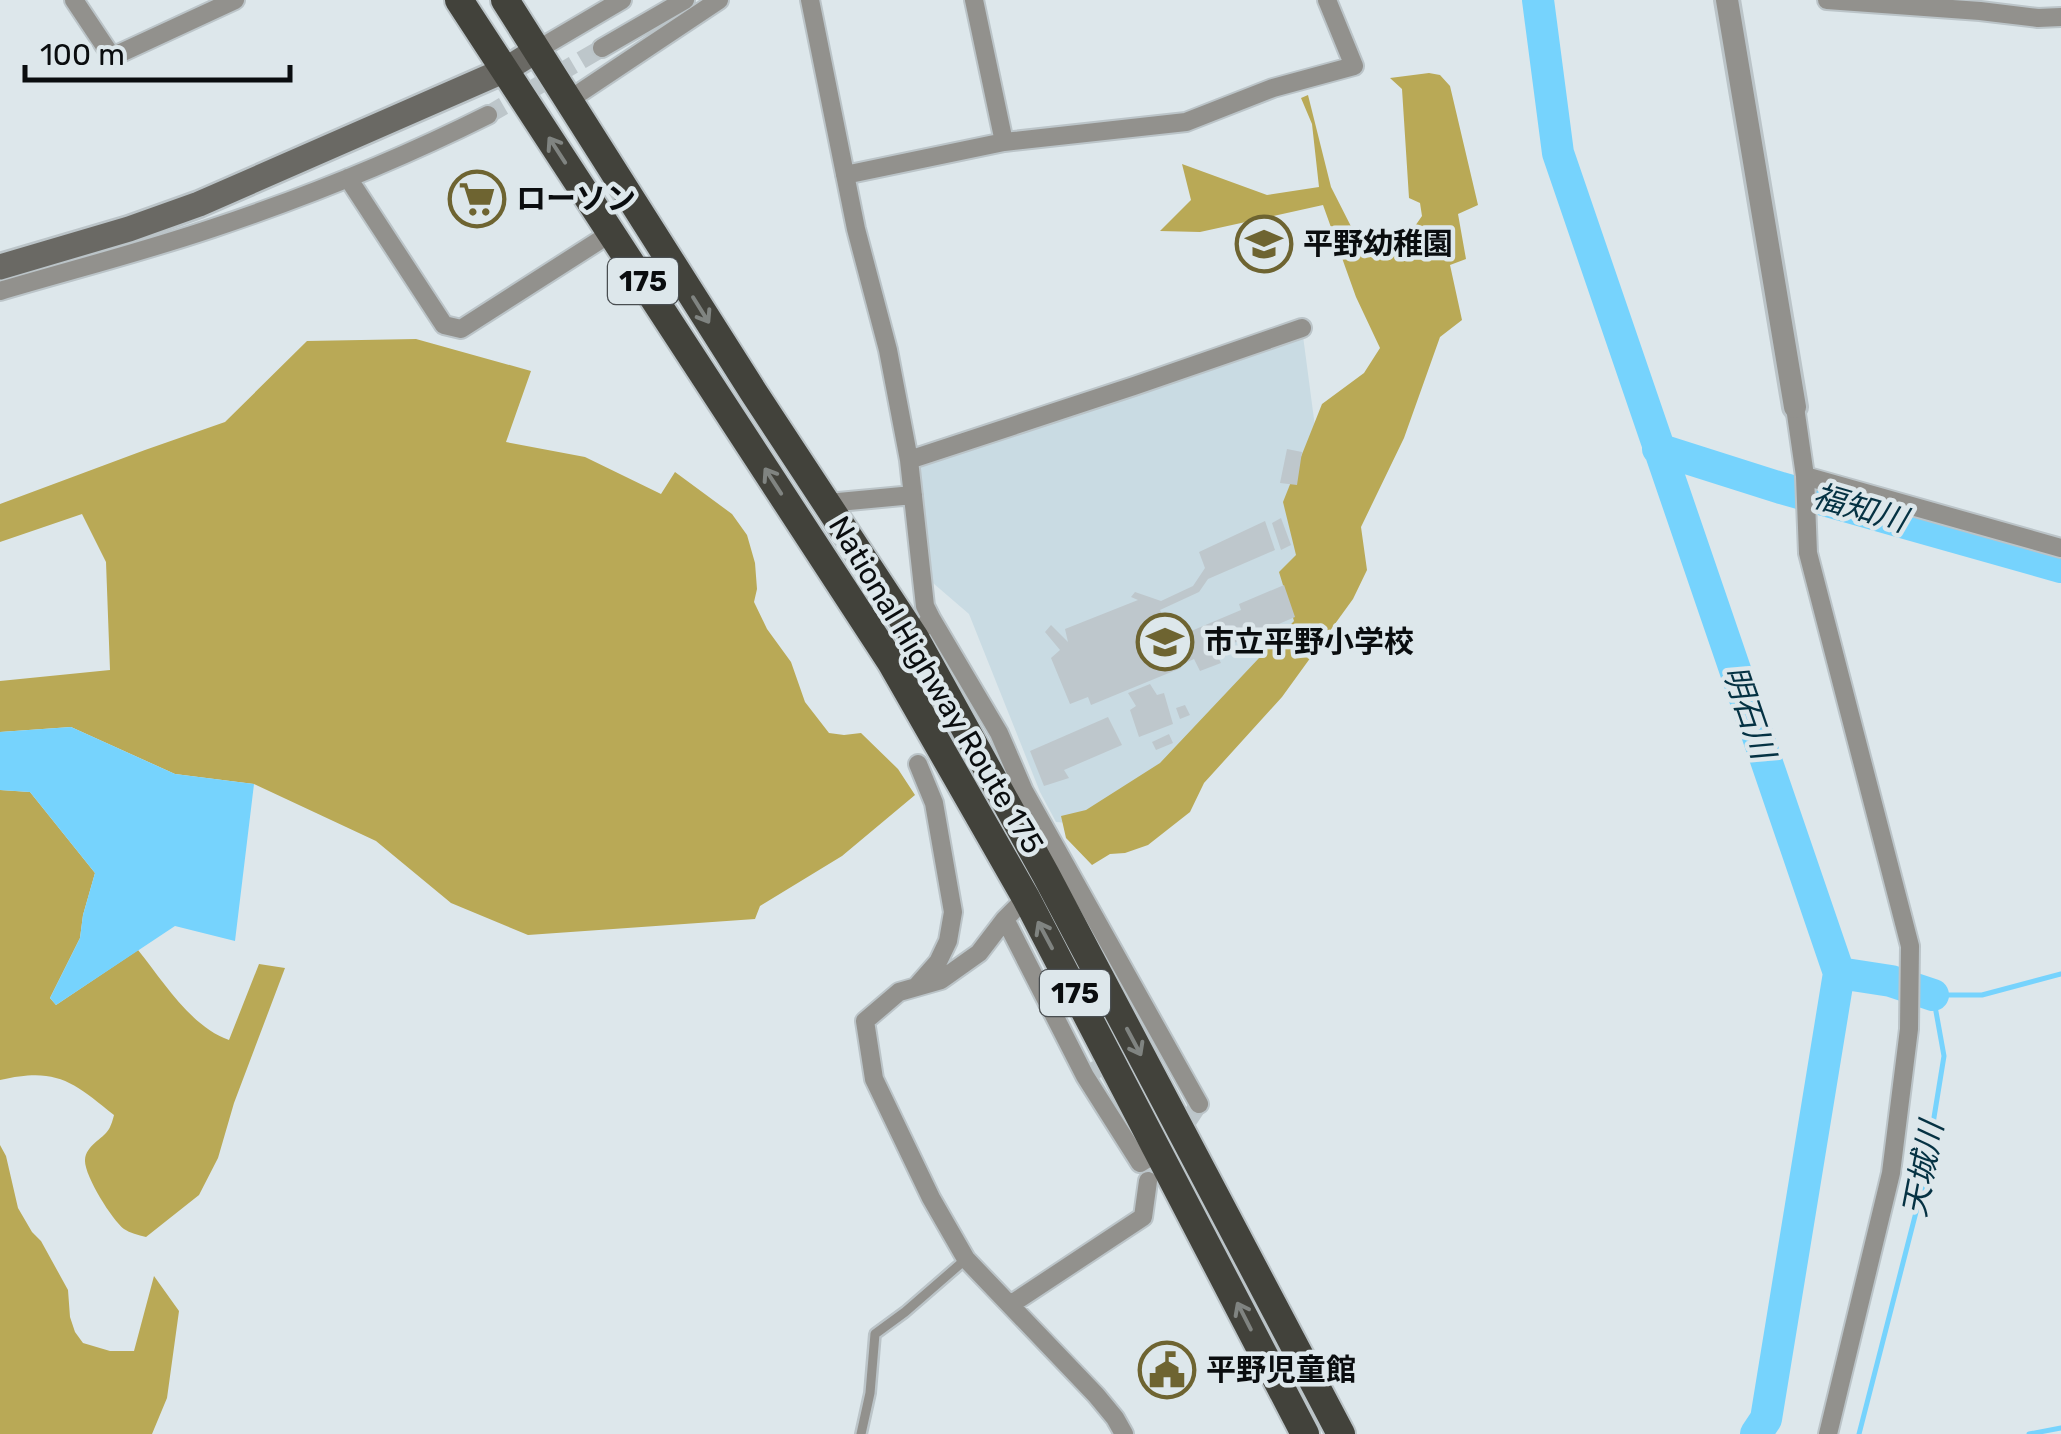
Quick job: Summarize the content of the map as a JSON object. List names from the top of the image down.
{
  "streets": {
    "highway": ["175", "National Highway Route 175"]
  },
  "water": ["福知川", "明石川", "天城川"],
  "places": {
    "supermarket": ["ローソン"],
    "school or university": ["平野幼稚園", "市立平野小学校"],
    "public building": ["平野児童館"]
  },
  "scale_bar": "100 m"
}
